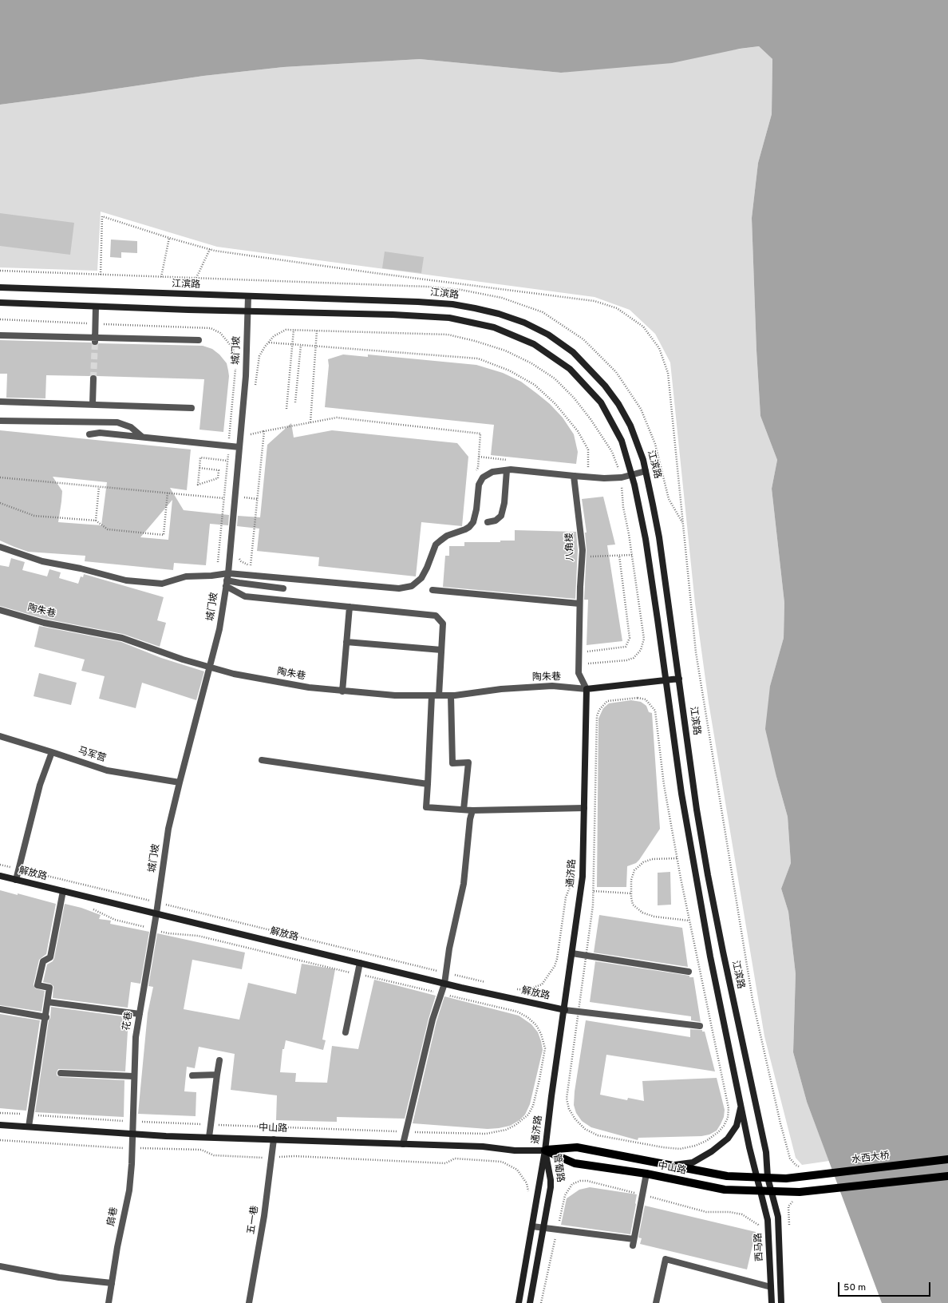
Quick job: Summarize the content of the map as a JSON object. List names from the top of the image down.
{
  "streets": {
    "main road": [
      "江滨路",
      "通济路",
      "解放路",
      "中山路",
      "水西大桥",
      "管葡路",
      "西马路"
    ],
    "street": [
      "城门坡",
      "八角楼",
      "陶朱巷",
      "马军营",
      "花巷",
      "扇巷",
      "五一巷"
    ]
  },
  "crossings": [
    ["江滨路", "城门坡"],
    ["江滨路", "中山路"],
    ["江滨路", "西马路"],
    ["城门坡", "陶朱巷"],
    ["城门坡", "马军营"],
    ["城门坡", "解放路"],
    ["城门坡", "花巷"],
    ["八角楼", "陶朱巷"],
    ["八角楼", "通济路"],
    ["陶朱巷", "通济路"],
    ["通济路", "解放路"],
    ["通济路", "中山路"],
    ["通济路", "管葡路"],
    ["解放路", "花巷"],
    ["花巷", "中山路"],
    ["花巷", "扇巷"],
    ["中山路", "水西大桥"],
    ["中山路", "管葡路"],
    ["中山路", "扇巷"],
    ["中山路", "五一巷"],
    ["中山路", "西马路"]
  ],
  "scale_bar": "50 m"
}
